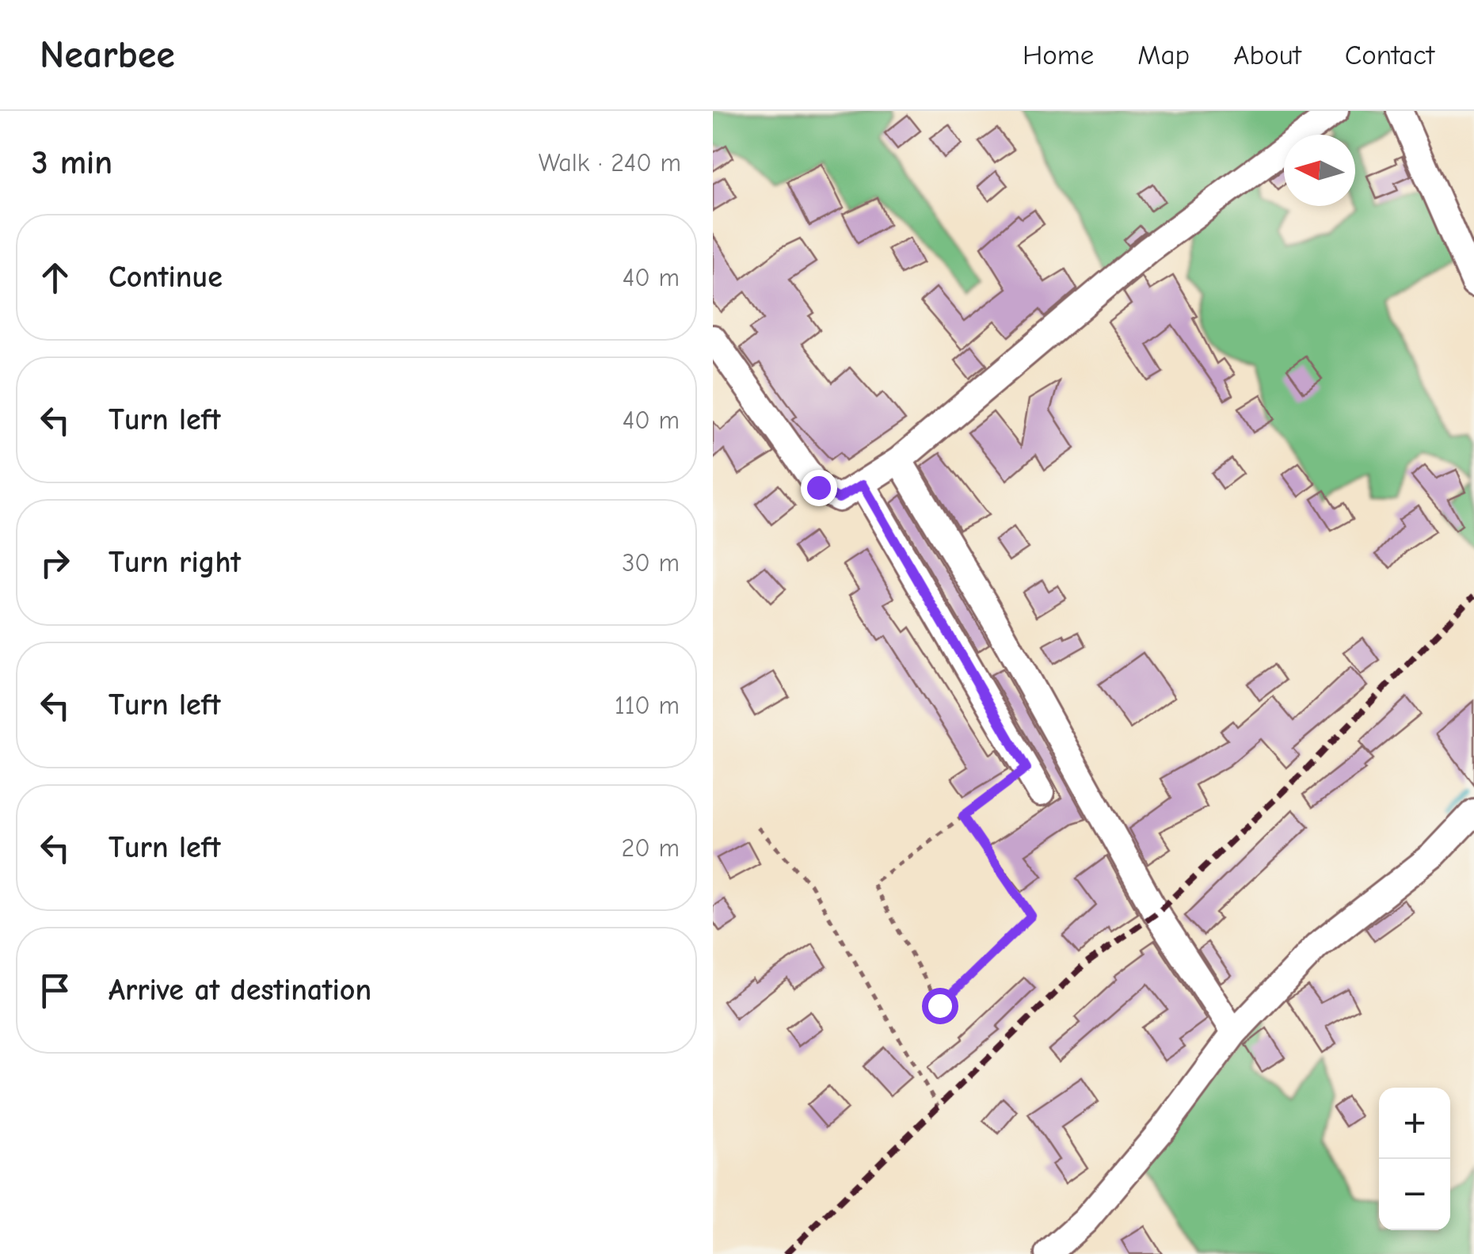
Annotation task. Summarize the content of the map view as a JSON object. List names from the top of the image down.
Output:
{
  "north": "left",
  "page": {
    "header": "Nearbee",
    "nav": [
      "Home",
      "Map",
      "About",
      "Contact"
    ],
    "heading": ["3 min", "Walk · 240 m"],
    "list": [
      ["Continue", "40 m"],
      ["Turn left", "40 m"],
      ["Turn right", "30 m"],
      ["Turn left", "110 m"],
      ["Turn left", "20 m"],
      "Arrive at destination"
    ],
    "map_buttons": ["+", "−"]
  }
}
